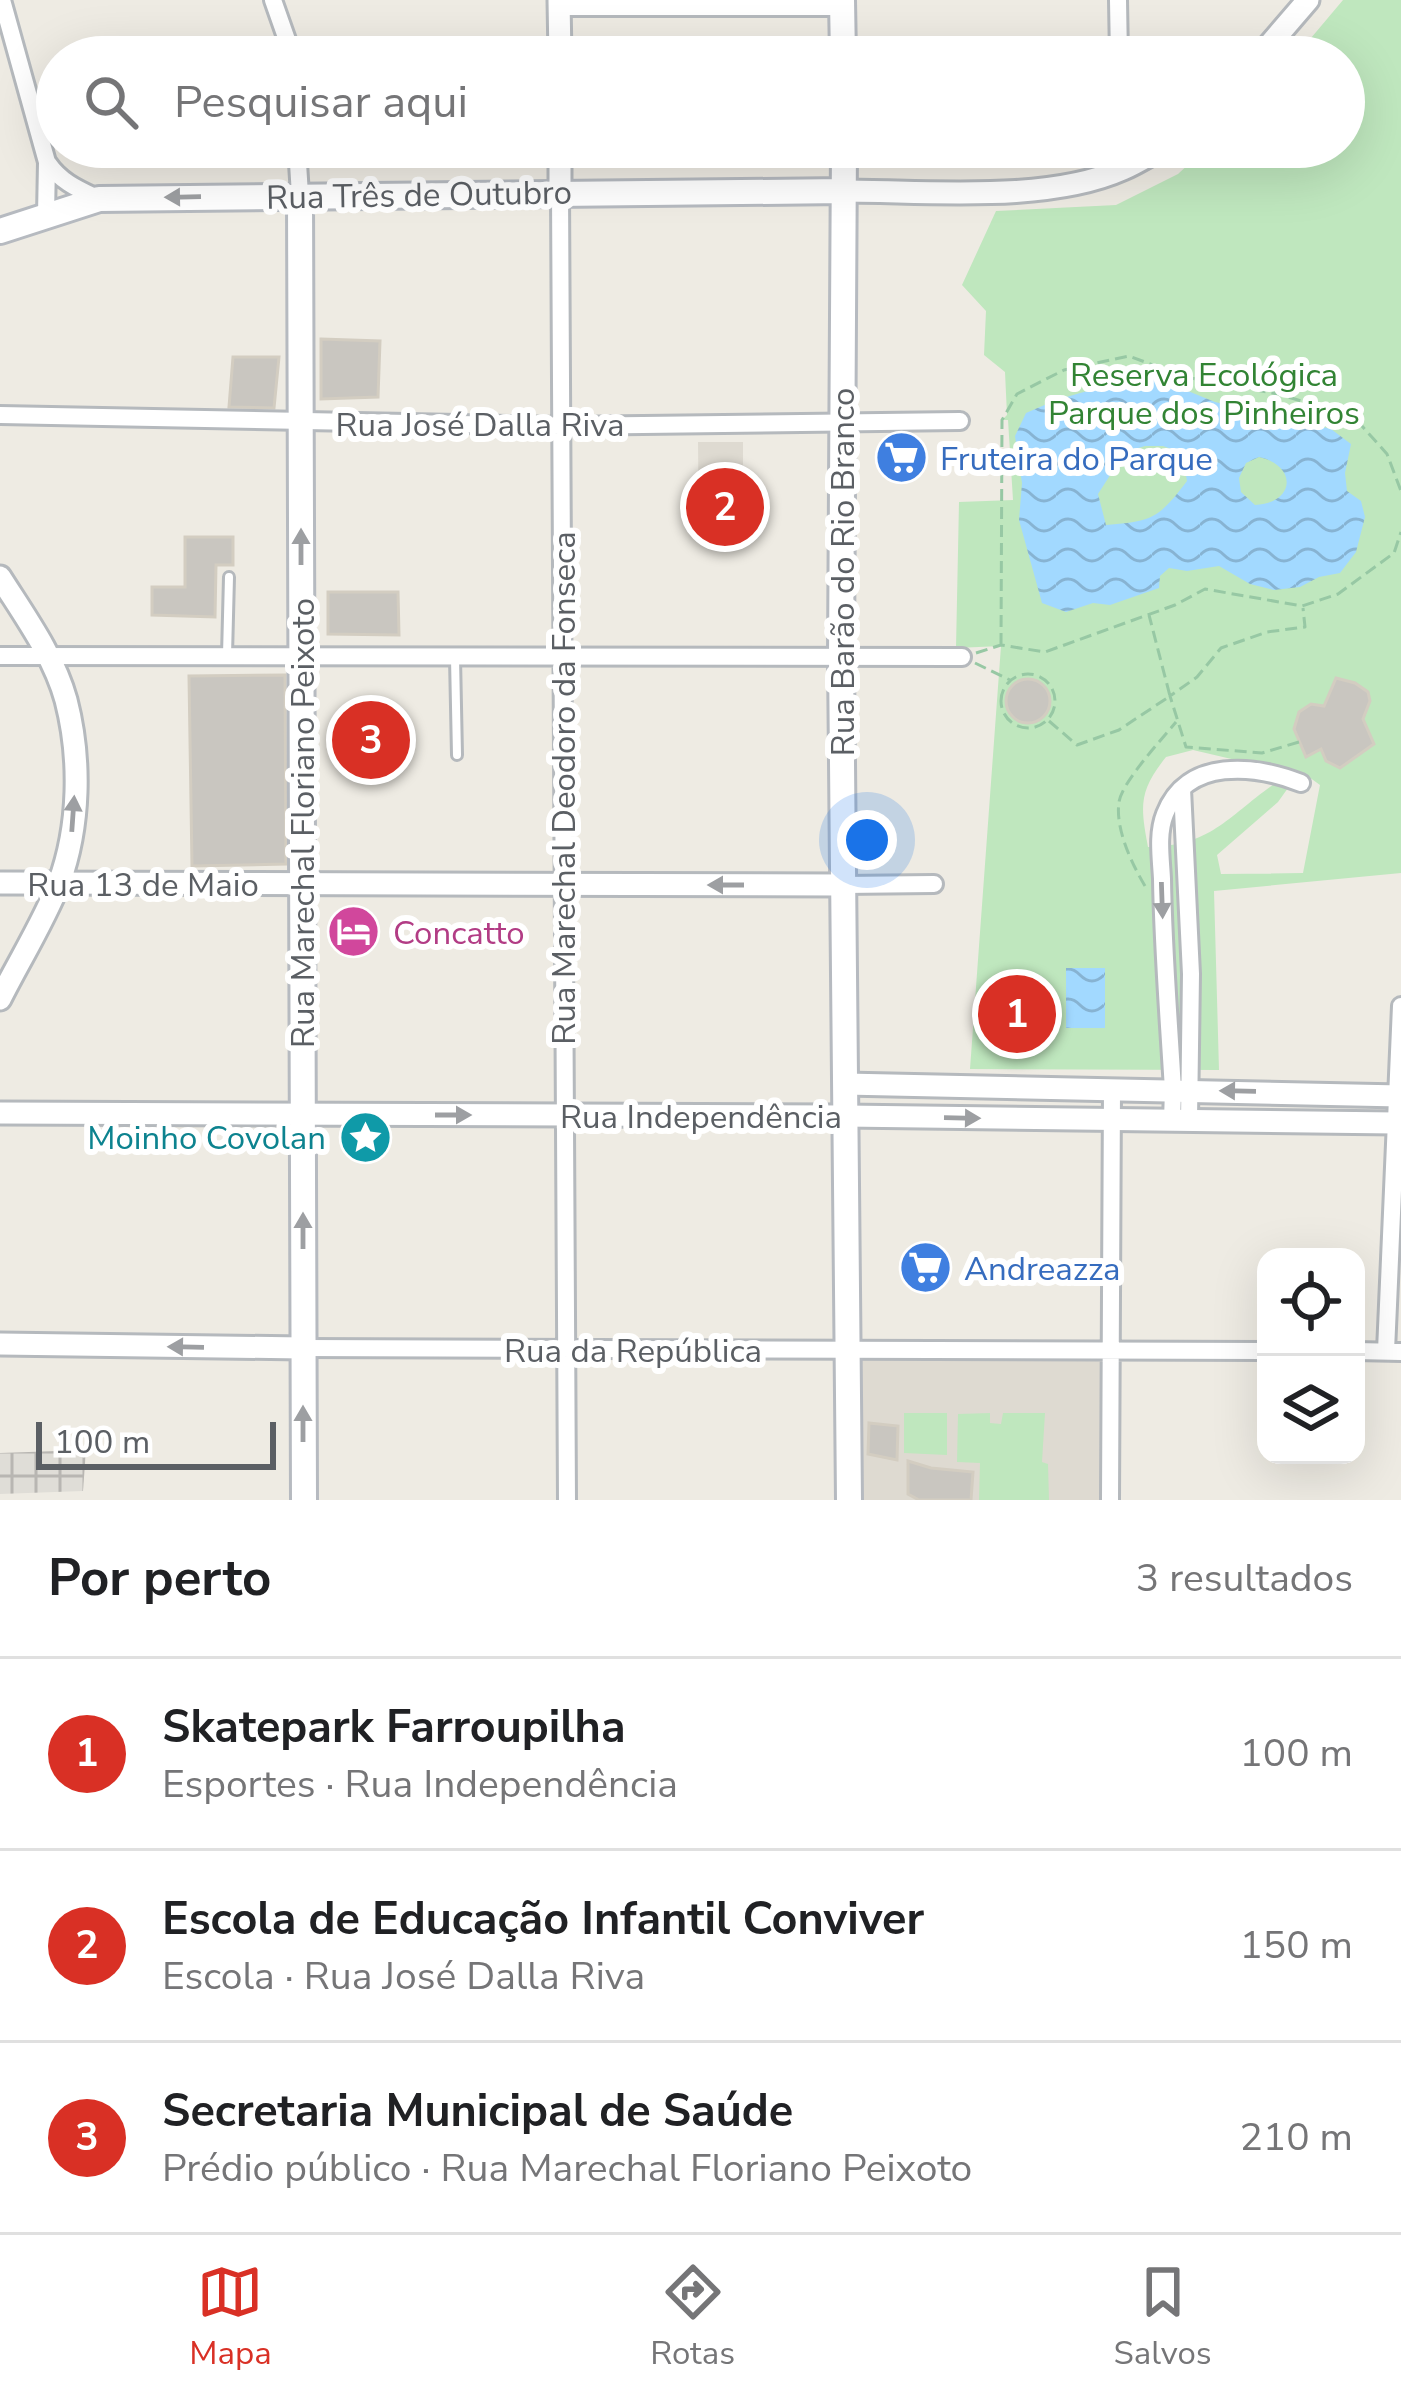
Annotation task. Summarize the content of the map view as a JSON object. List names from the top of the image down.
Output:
{
  "streets": {
    "main road": ["Rua Três de Outubro", "Rua Barão do Rio Branco", "Rua Marechal Floriano Peixoto"],
    "street": [
      "Rua José Dalla Riva",
      "Rua Marechal Deodoro da Fonseca",
      "Rua 13 de Maio",
      "Rua Independência",
      "Rua da República"
    ]
  },
  "crossings": [
    ["Rua Três de Outubro", "Rua Barão do Rio Branco"],
    ["Rua Três de Outubro", "Rua Marechal Deodoro da Fonseca"],
    ["Rua Três de Outubro", "Rua Marechal Floriano Peixoto"],
    ["Rua José Dalla Riva", "Rua Barão do Rio Branco"],
    ["Rua José Dalla Riva", "Rua Marechal Deodoro da Fonseca"],
    ["Rua José Dalla Riva", "Rua Marechal Floriano Peixoto"],
    ["Rua Barão do Rio Branco", "Rua 13 de Maio"],
    ["Rua Barão do Rio Branco", "Rua Independência"],
    ["Rua Barão do Rio Branco", "Rua da República"],
    ["Rua Marechal Deodoro da Fonseca", "Rua 13 de Maio"],
    ["Rua Marechal Deodoro da Fonseca", "Rua Independência"],
    ["Rua Marechal Deodoro da Fonseca", "Rua da República"],
    ["Rua Marechal Floriano Peixoto", "Rua 13 de Maio"],
    ["Rua Marechal Floriano Peixoto", "Rua Independência"],
    ["Rua Marechal Floriano Peixoto", "Rua da República"]
  ],
  "one_way": ["Rua Marechal Floriano Peixoto"],
  "parks": ["Reserva Ecológica Parque dos Pinheiros"],
  "places": {
    "supermarket": ["Fruteira do Parque", "Andreazza"],
    "hotel": ["Concatto"],
    "place": ["Moinho Covolan"]
  },
  "scale_bar": "100 m",
  "page": {
    "search": "Pesquisar aqui",
    "pins": ["2", "3", "1"],
    "scale": "100 m",
    "heading": ["Por perto", "3 resultados"],
    "list": [
      {
        "mark": "1",
        "name": "Skatepark Farroupilha",
        "note": "Esportes · Rua Independência",
        "value": "100 m"
      },
      {
        "mark": "2",
        "name": "Escola de Educação Infantil Conviver",
        "note": "Escola · Rua José Dalla Riva",
        "value": "150 m"
      },
      {
        "mark": "3",
        "name": "Secretaria Municipal de Saúde",
        "note": "Prédio público · Rua Marechal Floriano Peixoto",
        "value": "210 m"
      }
    ],
    "nav": ["Mapa", "Rotas", "Salvos"]
  }
}
